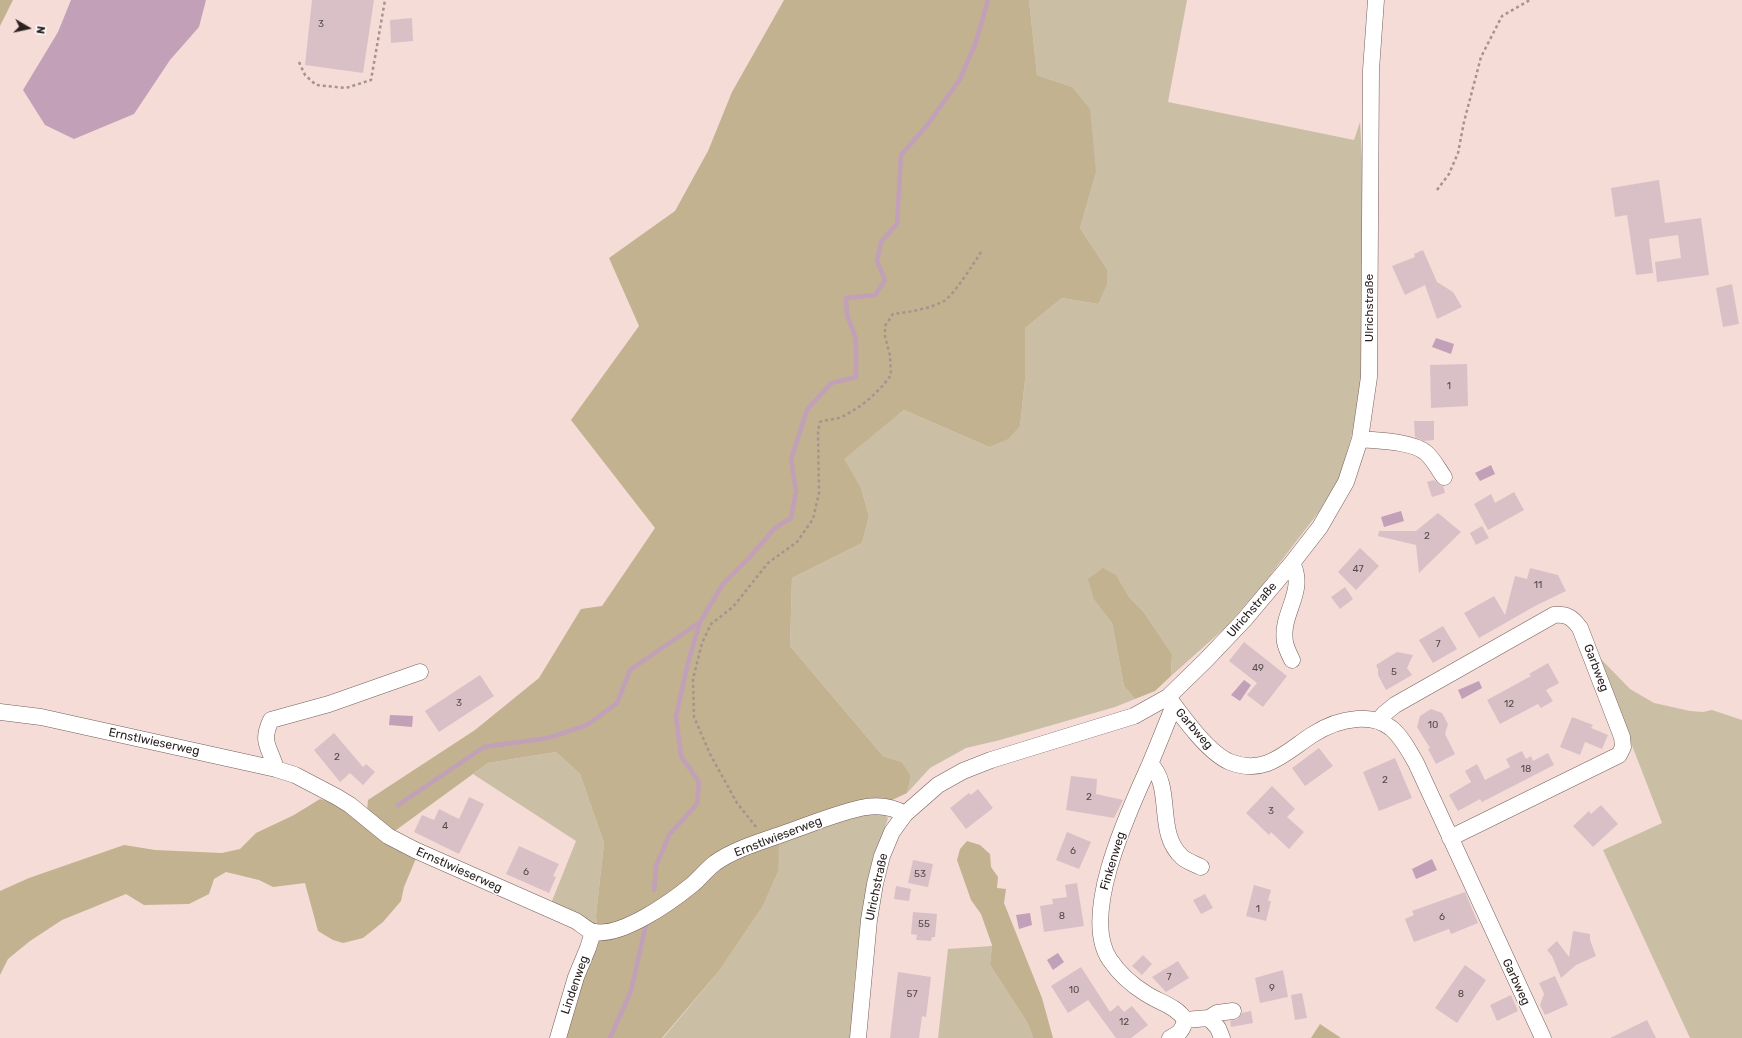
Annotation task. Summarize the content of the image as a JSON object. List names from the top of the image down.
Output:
{
  "streets": {
    "street": [
      "Ulrichstraße",
      "Garbweg",
      "Ernstlwieserweg",
      "Finkenweg",
      "Lindenweg"
    ]
  },
  "crossings": [
    ["Ulrichstraße", "Garbweg"],
    ["Ulrichstraße", "Ernstlwieserweg"],
    ["Ulrichstraße", "Finkenweg"],
    ["Garbweg", "Finkenweg"],
    ["Ernstlwieserweg", "Lindenweg"]
  ],
  "house_numbers": [
    "3",
    "1",
    "2",
    "47",
    "11",
    "7",
    "49",
    "5",
    "3",
    "12",
    "10",
    "2",
    "18",
    "2",
    "2",
    "3",
    "4",
    "6",
    "6",
    "53",
    "1",
    "8",
    "6",
    "55",
    "7",
    "9",
    "10",
    "57",
    "8",
    "12"
  ],
  "north": "right"
}
